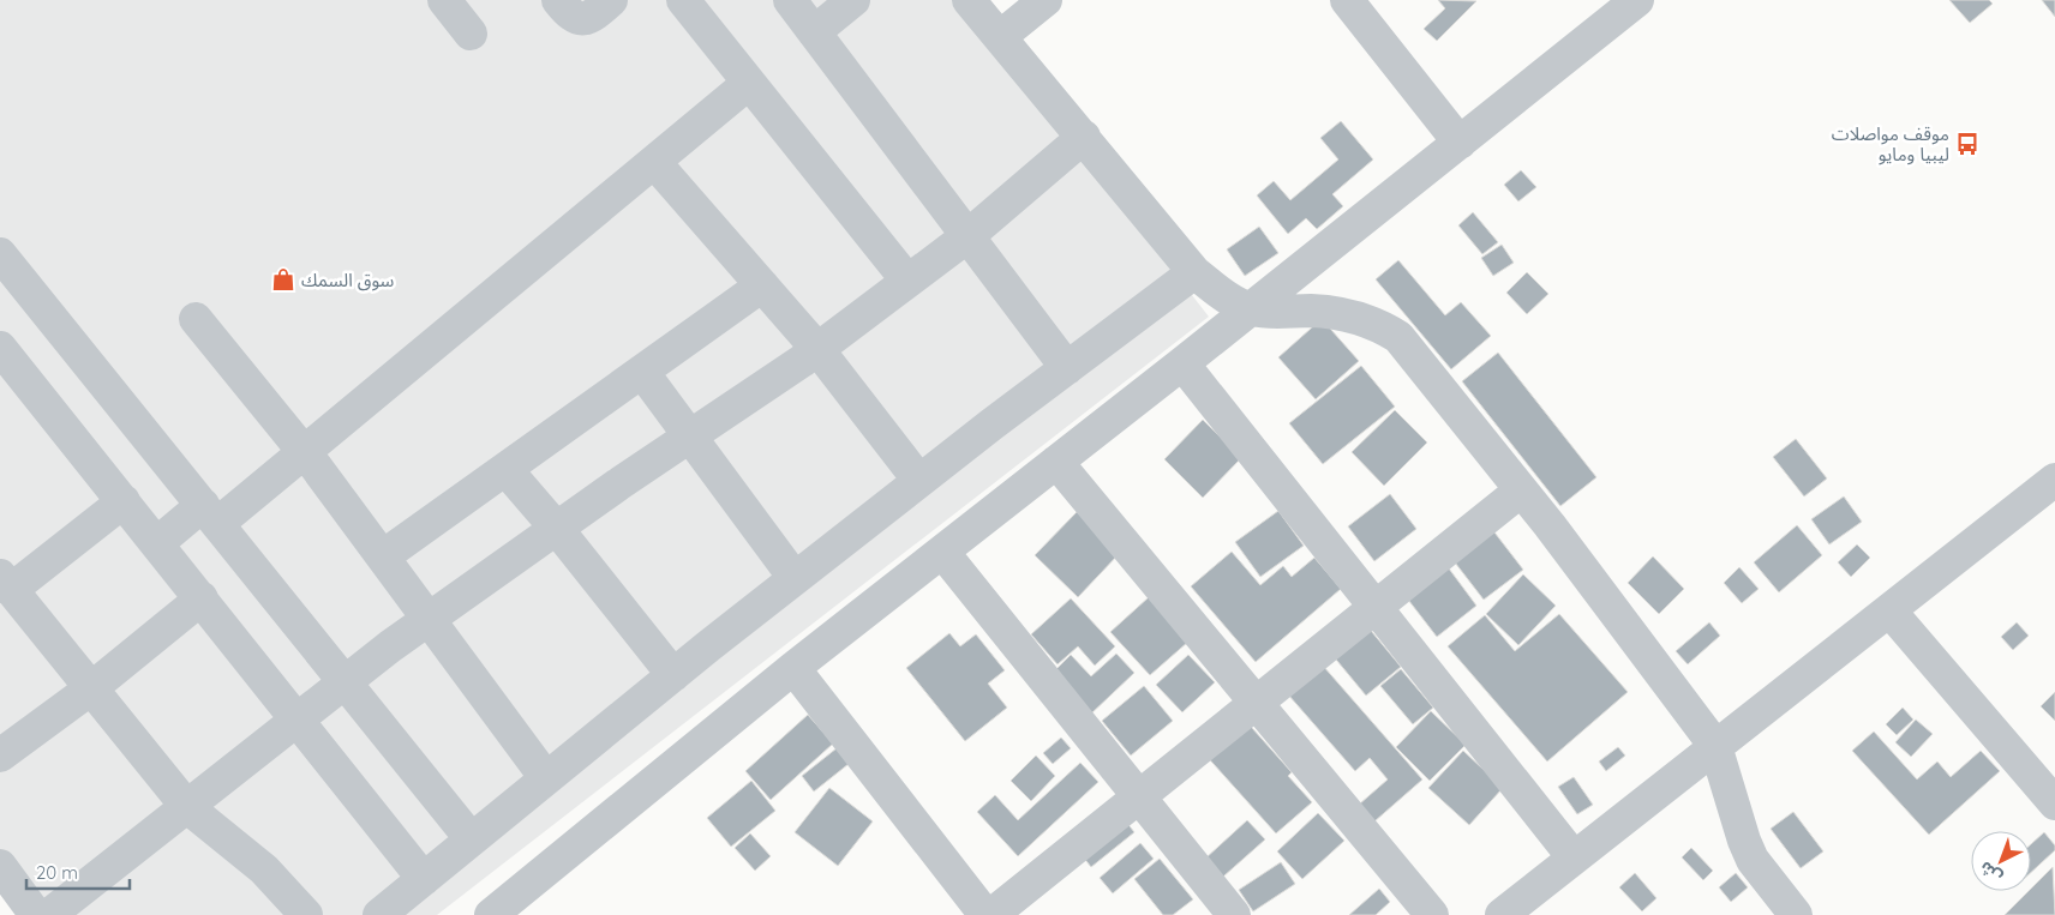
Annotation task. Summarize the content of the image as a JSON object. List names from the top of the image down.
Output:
{
  "places": {
    "bus stop": ["موقف مواصلات ليبيا ومايو"],
    "shop": ["سوق السمك"]
  },
  "scale_bar": "20 m",
  "north": "bottom left"
}
